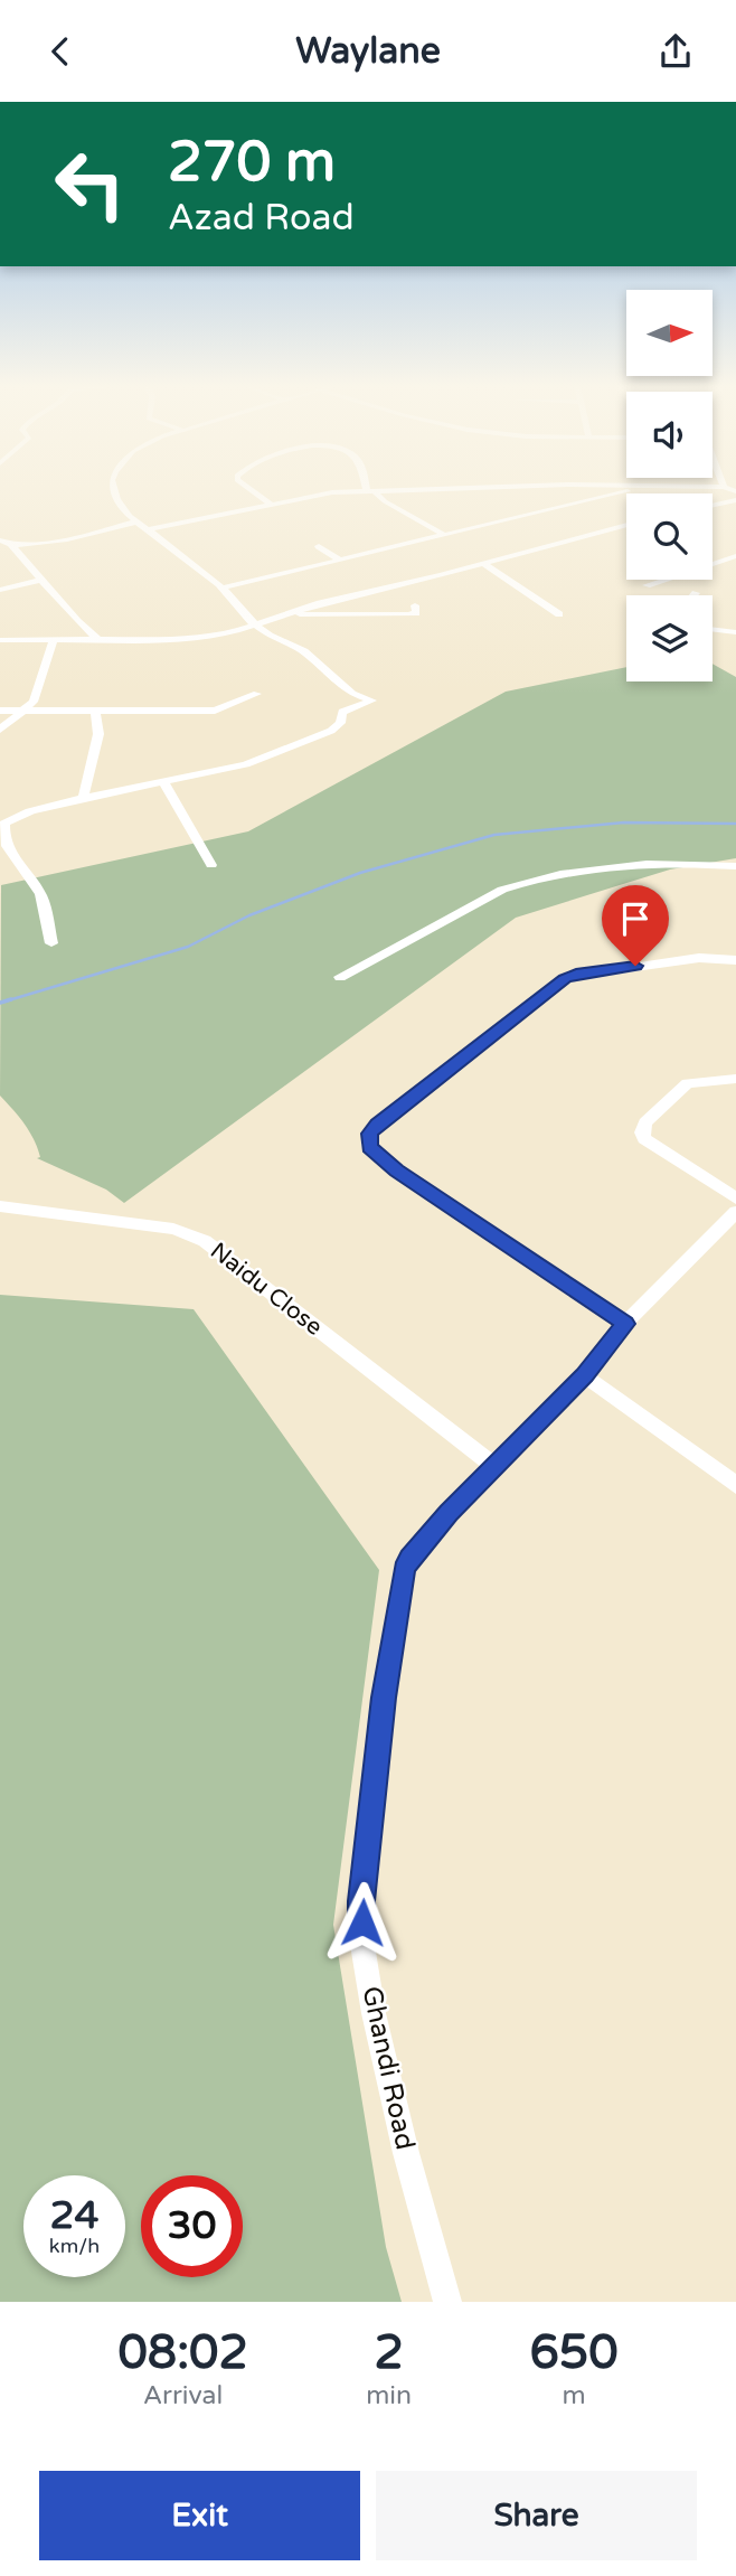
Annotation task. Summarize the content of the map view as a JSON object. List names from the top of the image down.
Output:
{
  "streets": {
    "street": ["Naidu Close", "Ghandi Road"]
  },
  "crossings": [
    ["Naidu Close", "Ghandi Road"]
  ],
  "north": "right",
  "page": {
    "header": "Waylane",
    "turn": ["270 m", "Azad Road"],
    "speed": "24 km/h",
    "limit": "30",
    "eta": [
      "08:02",
      "Arrival",
      "2",
      "min",
      "650",
      "m"
    ],
    "buttons": ["Exit", "Share"]
  }
}
